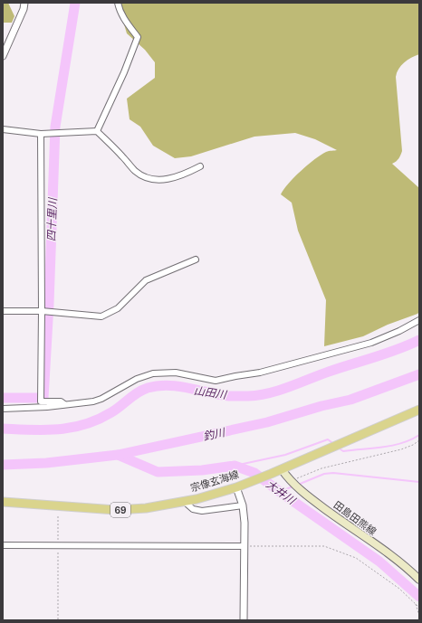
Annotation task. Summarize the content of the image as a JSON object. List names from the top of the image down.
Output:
{
  "streets": {
    "main road": ["宗像玄海線", "69", "田島田熊線"]
  },
  "crossings": [
    ["宗像玄海線", "田島田熊線"]
  ],
  "water": [
    "四十里川",
    "山田川",
    "釣川",
    "大井川"
  ]
}
